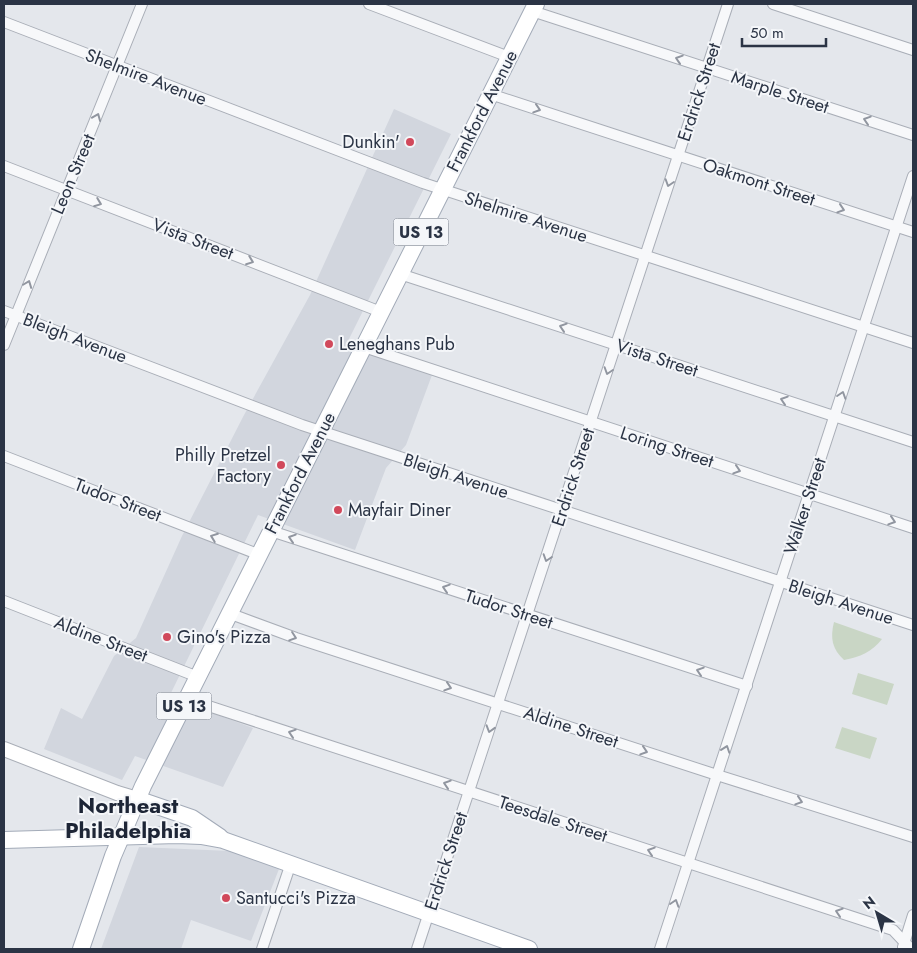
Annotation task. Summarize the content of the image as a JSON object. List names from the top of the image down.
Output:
{
  "streets": {
    "main road": ["Frankford Avenue", "US 13"],
    "street": [
      "Shelmire Avenue",
      "Erdrick Street",
      "Marple Street",
      "Leon Street",
      "Oakmont Street",
      "Vista Street",
      "Bleigh Avenue",
      "Loring Street",
      "Tudor Street",
      "Walker Street",
      "Aldine Street",
      "Teesdale Street"
    ]
  },
  "crossings": [
    ["Shelmire Avenue", "Erdrick Street"],
    ["Shelmire Avenue", "Frankford Avenue"],
    ["Shelmire Avenue", "Leon Street"],
    ["Shelmire Avenue", "Walker Street"],
    ["Erdrick Street", "Marple Street"],
    ["Erdrick Street", "Oakmont Street"],
    ["Erdrick Street", "Vista Street"],
    ["Erdrick Street", "Bleigh Avenue"],
    ["Erdrick Street", "Loring Street"],
    ["Erdrick Street", "Tudor Street"],
    ["Erdrick Street", "Aldine Street"],
    ["Erdrick Street", "Teesdale Street"],
    ["Marple Street", "Frankford Avenue"],
    ["Frankford Avenue", "Oakmont Street"],
    ["Frankford Avenue", "Vista Street"],
    ["Frankford Avenue", "Bleigh Avenue"],
    ["Frankford Avenue", "Loring Street"],
    ["Frankford Avenue", "Tudor Street"],
    ["Frankford Avenue", "Aldine Street"],
    ["Frankford Avenue", "Teesdale Street"],
    ["Leon Street", "Vista Street"],
    ["Leon Street", "Bleigh Avenue"],
    ["Oakmont Street", "Walker Street"],
    ["Vista Street", "Walker Street"],
    ["Bleigh Avenue", "Walker Street"],
    ["Loring Street", "Walker Street"],
    ["Tudor Street", "Walker Street"],
    ["Walker Street", "Aldine Street"],
    ["Walker Street", "Teesdale Street"]
  ],
  "one_way": [
    "Erdrick Street",
    "Leon Street",
    "Oakmont Street",
    "Loring Street",
    "Tudor Street",
    "Aldine Street",
    "Teesdale Street"
  ],
  "districts": ["Northeast Philadelphia"],
  "places": [
    "Dunkin'",
    "Leneghans Pub",
    "Philly Pretzel Factory",
    "Mayfair Diner",
    "Gino's Pizza",
    "Santucci's Pizza"
  ],
  "scale_bar": "50 m",
  "north": "top left"
}
